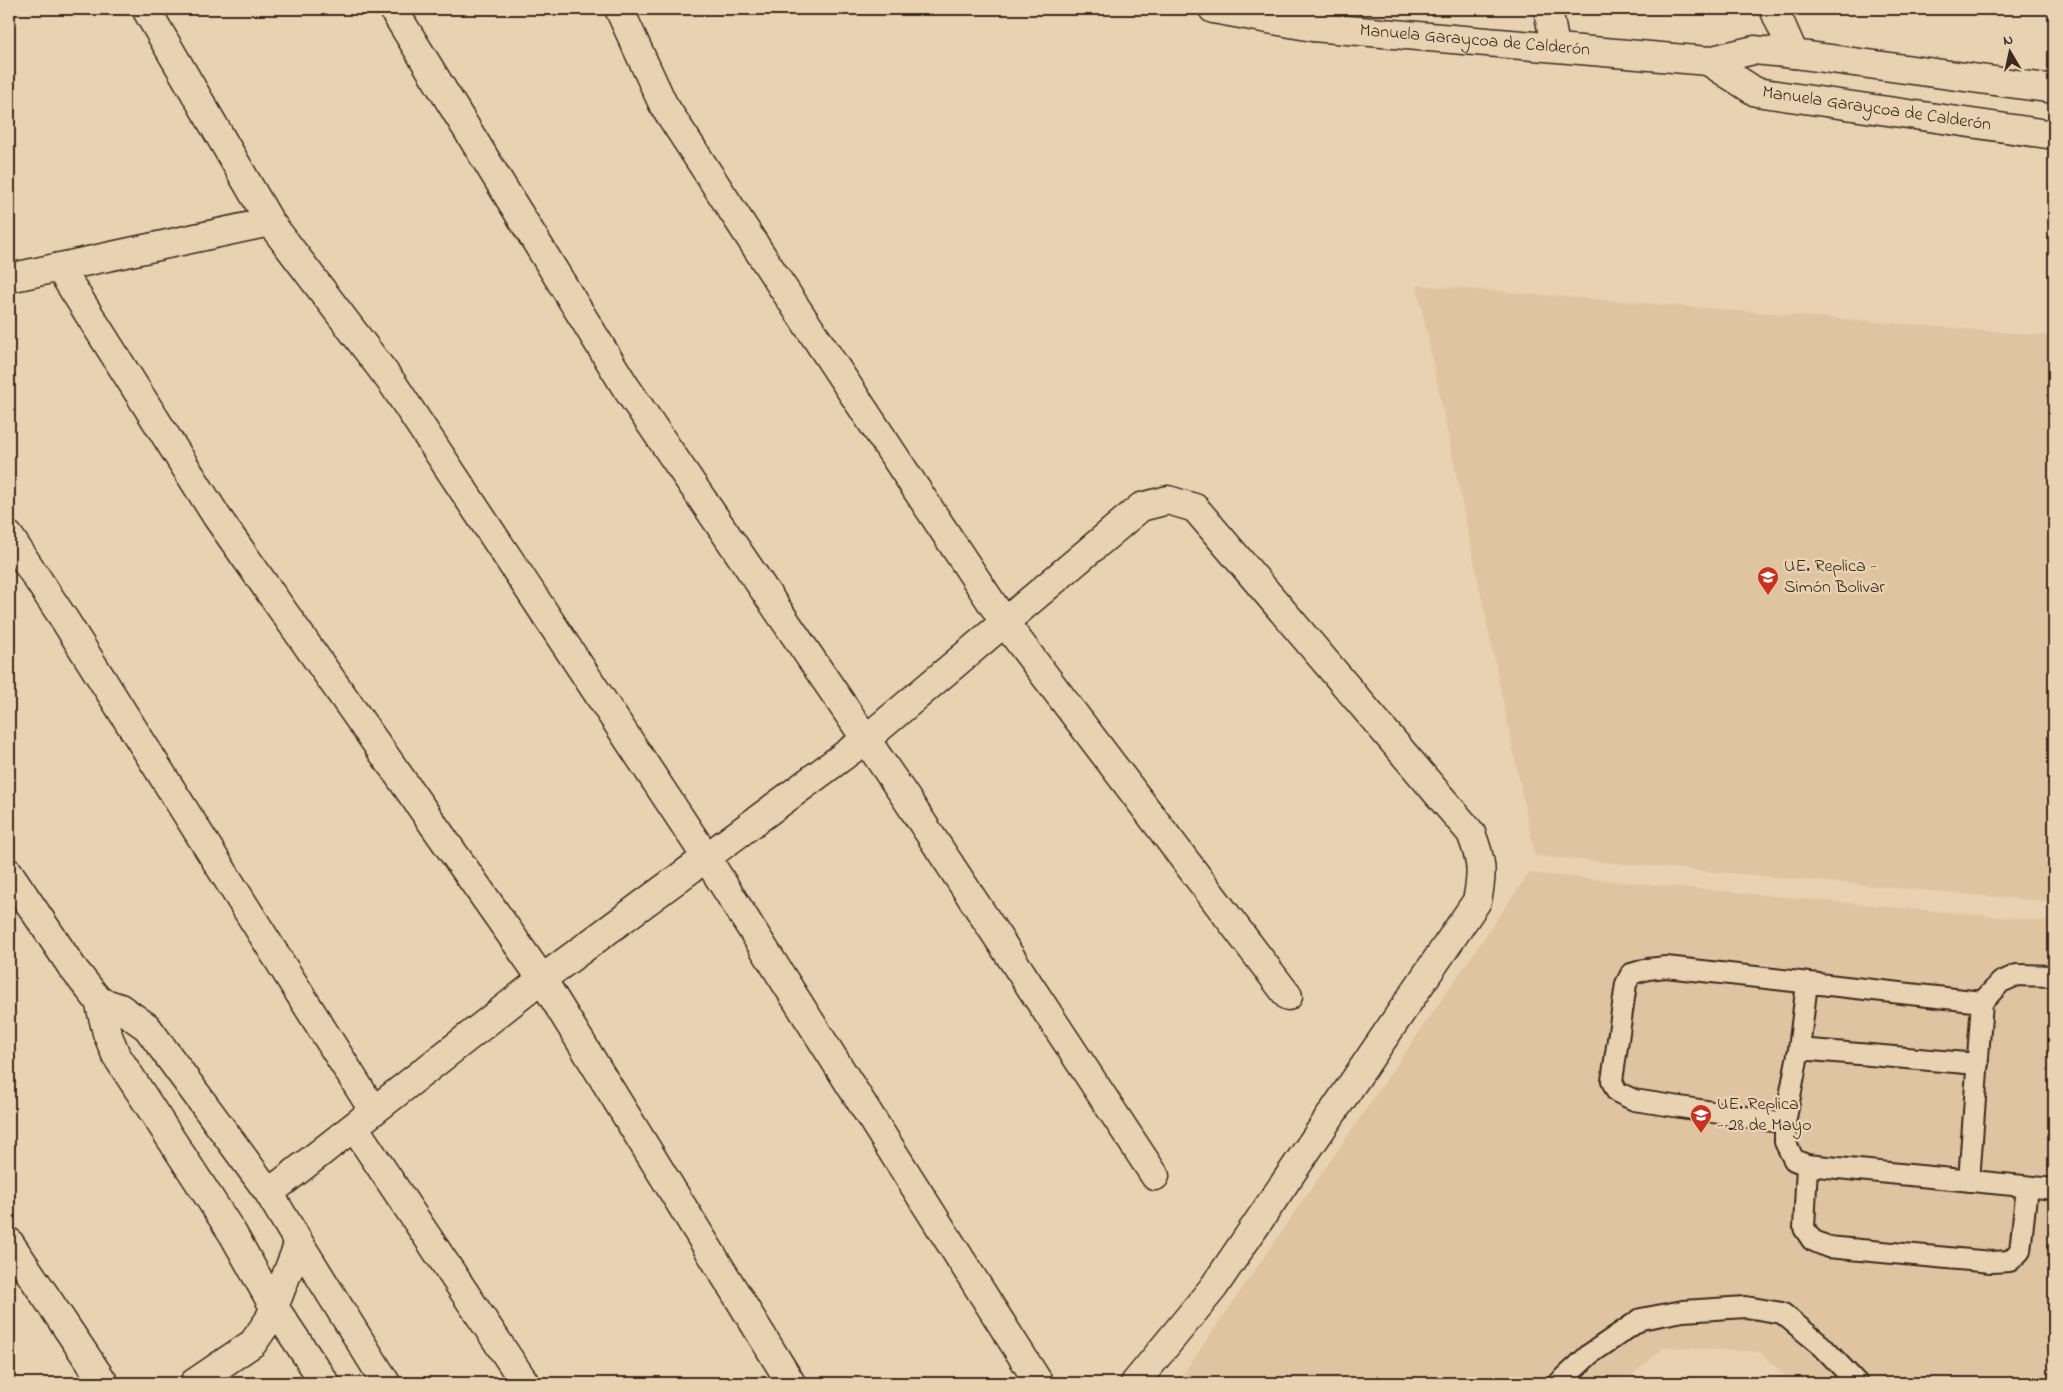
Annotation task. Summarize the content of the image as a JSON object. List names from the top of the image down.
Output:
{
  "streets": {
    "street": ["Manuela Garaycoa de Calderón"]
  },
  "places": {
    "school or university": ["UE. Replica - Simón Bolivar", "UE. Replica - 28 de Mayo"]
  },
  "north": "top"
}
